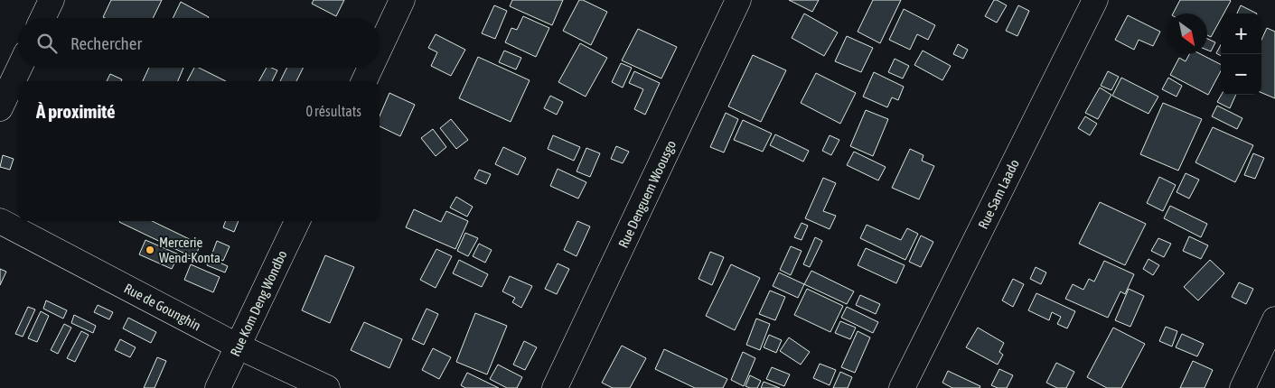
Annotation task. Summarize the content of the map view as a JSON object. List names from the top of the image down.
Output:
{
  "streets": {
    "street": [
      "Rue Denguem Woousgo",
      "Rue Sam Laado",
      "Rue Kom Deng Wondbo",
      "Rue de Gounghin"
    ]
  },
  "crossings": [
    ["Rue Kom Deng Wondbo", "Rue de Gounghin"]
  ],
  "places": ["Mercerie Wend-Konta"],
  "north": "bottom right",
  "page": {
    "map_buttons": ["+", "−"],
    "search": "Rechercher",
    "heading": ["À proximité", "0 résultats"]
  }
}
